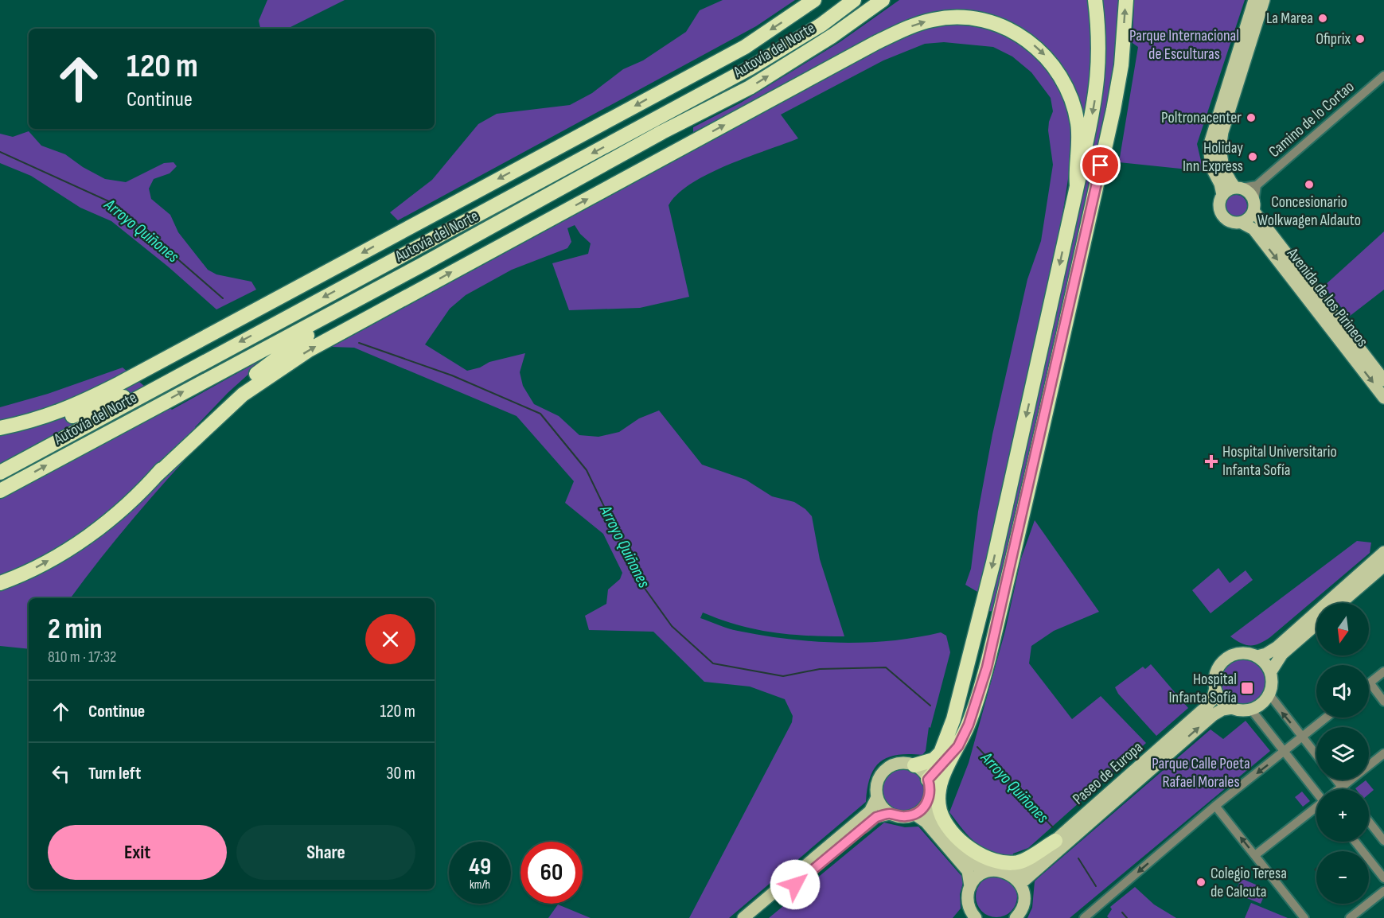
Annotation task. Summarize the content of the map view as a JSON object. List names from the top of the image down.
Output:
{
  "streets": {
    "highway": ["Autovía del Norte"],
    "main road": ["Avenida de los Pirineos", "Paseo de Europa"],
    "street": ["Camino de lo Cortao"]
  },
  "water": ["Arroyo Quiñones"],
  "parks": ["Parque Internacional de Esculturas", "Parque Calle Poeta Rafael Morales"],
  "places": {
    "other": [
      "La Marea",
      "Ofiprix",
      "Poltronacenter",
      "Holiday Inn Express",
      "Concesionario Wolkwagen Aldauto",
      "Colegio Teresa de Calcuta"
    ],
    "health": ["Hospital Universitario Infanta Sofía"],
    "transit": ["Hospital Infanta Sofía"]
  },
  "north": "bottom",
  "page": {
    "turn": ["120 m", "Continue"],
    "heading": ["2 min", "810 m · 17:32"],
    "map_buttons": ["+", "−"],
    "list": [
      {
        "name": "Continue",
        "value": "120 m"
      },
      {
        "name": "Turn left",
        "value": "30 m"
      }
    ],
    "buttons": ["Exit", "Share"],
    "speed": "49 km/h",
    "limit": "60"
  }
}
